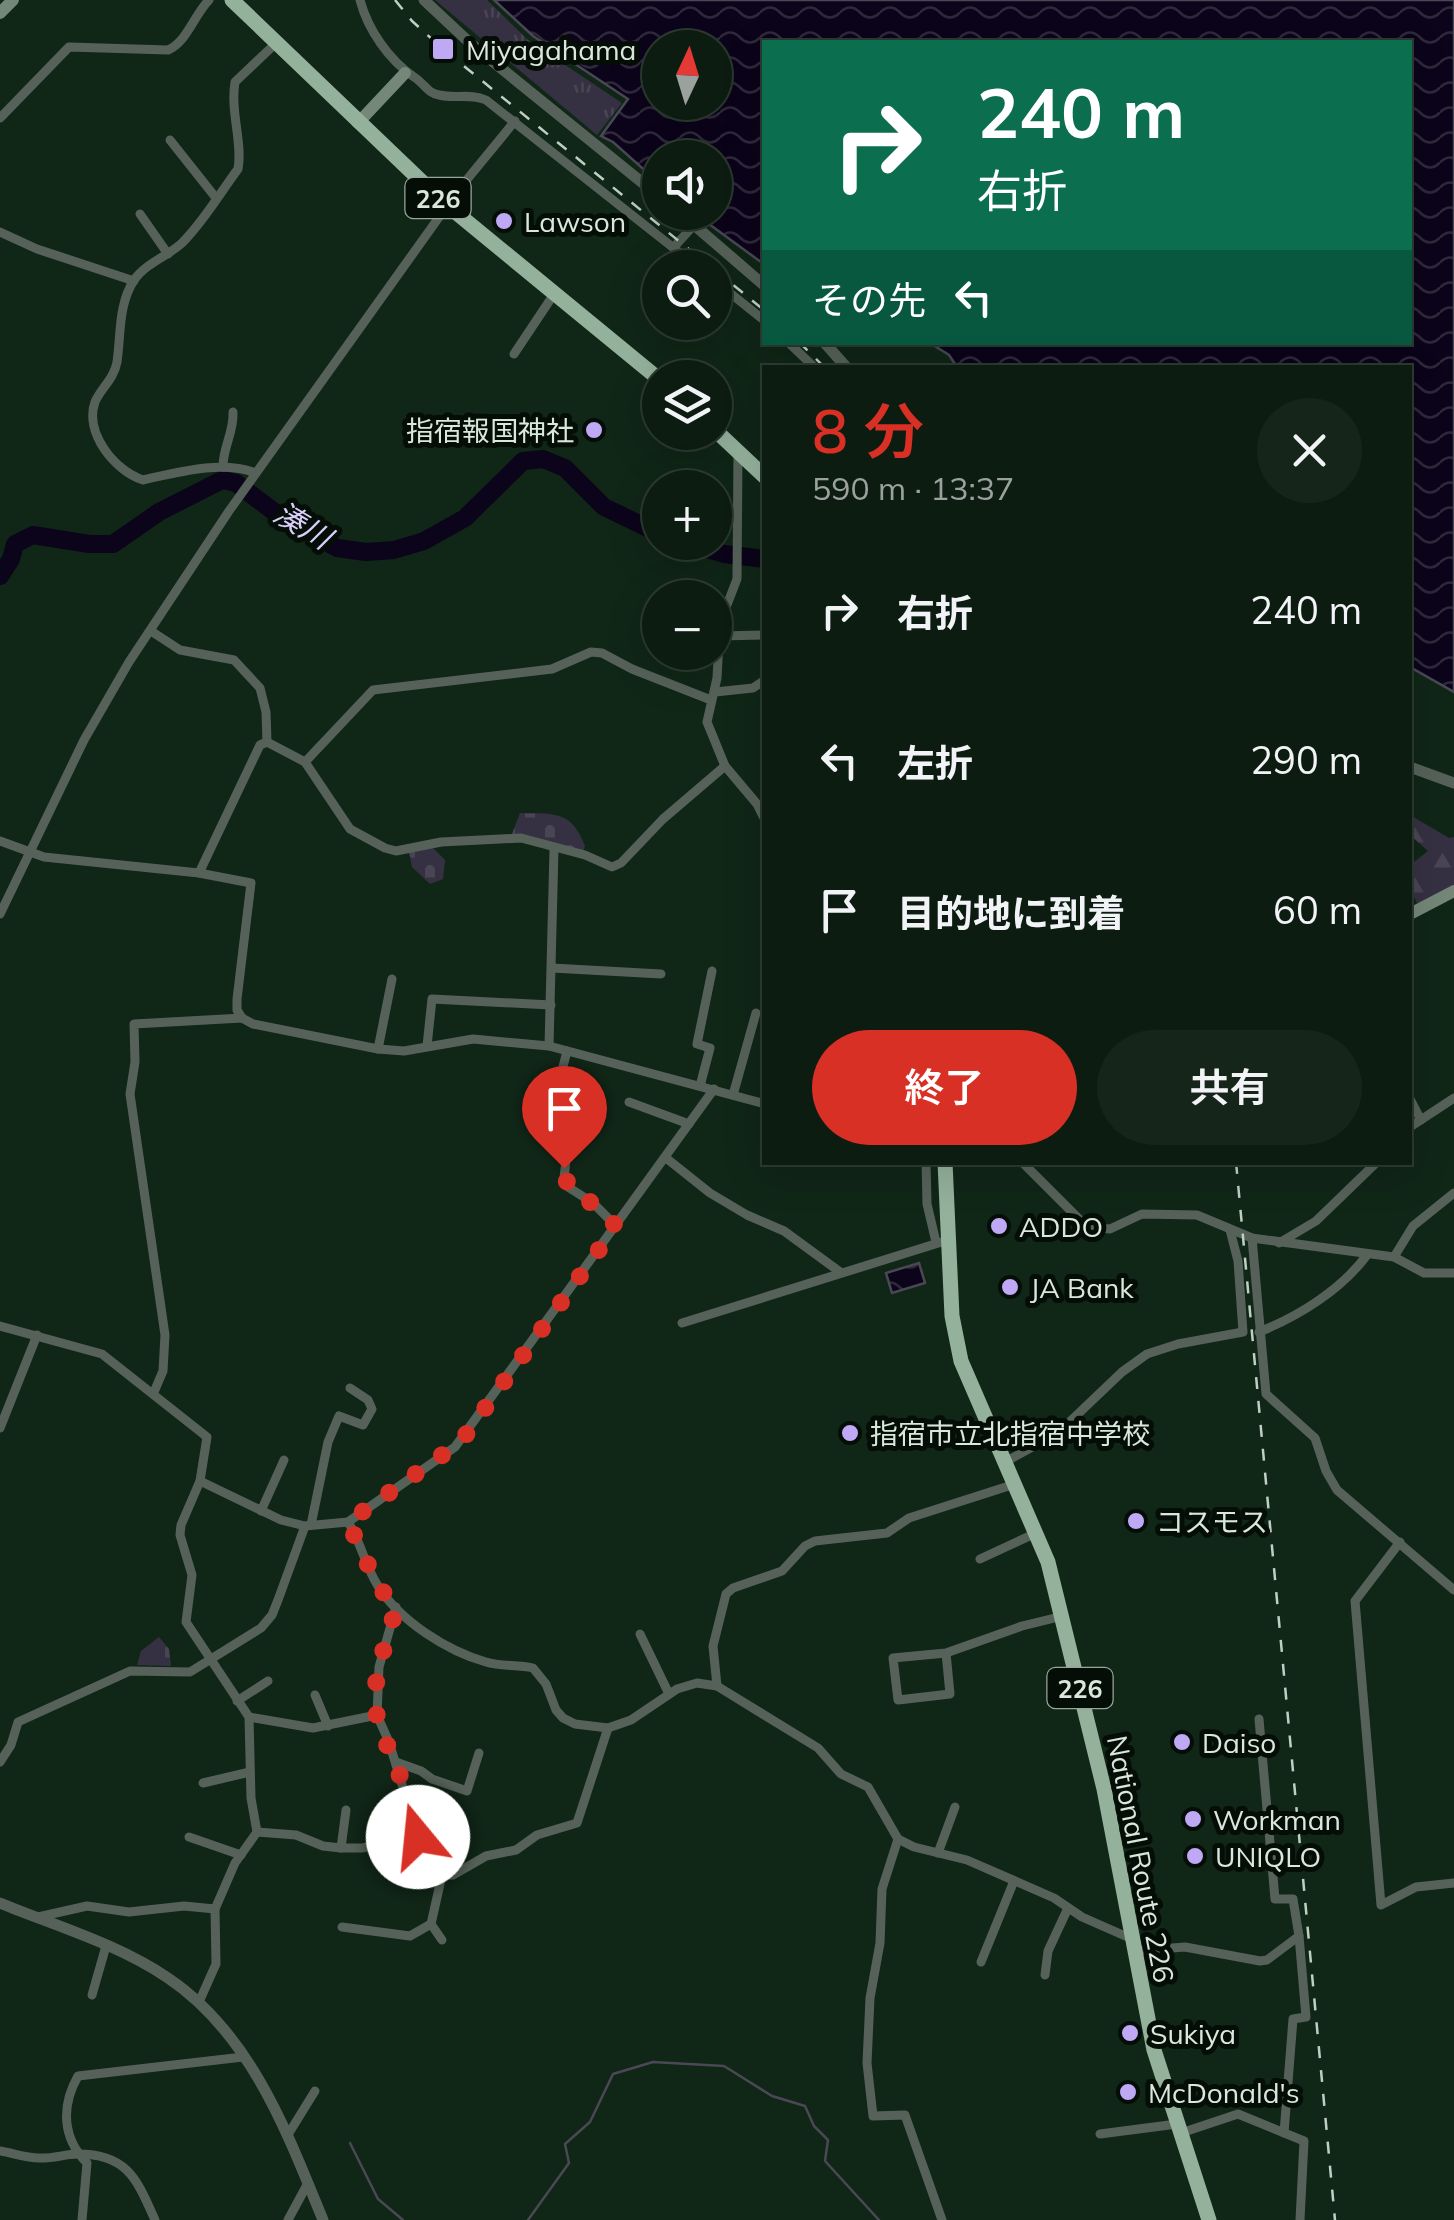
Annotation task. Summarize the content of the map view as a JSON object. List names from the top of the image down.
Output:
{
  "streets": {
    "highway": ["226", "National Route 226"]
  },
  "water": ["湊川"],
  "places": {
    "transit": ["Miyagahama"],
    "other": [
      "Lawson",
      "指宿報国神社",
      "ADDO",
      "JA Bank",
      "指宿市立北指宿中学校",
      "コスモス",
      "Daiso",
      "Workman",
      "UNIQLO",
      "Sukiya",
      "McDonald's"
    ]
  },
  "north": "top",
  "page": {
    "map_buttons": ["+", "−"],
    "turn": ["240 m", "右折"],
    "then": "その先",
    "heading": ["8 分", "590 m · 13:37"],
    "list": [
      {
        "name": "右折",
        "value": "240 m"
      },
      {
        "name": "左折",
        "value": "290 m"
      },
      {
        "name": "目的地に到着",
        "value": "60 m"
      }
    ],
    "buttons": ["終了", "共有"]
  }
}
